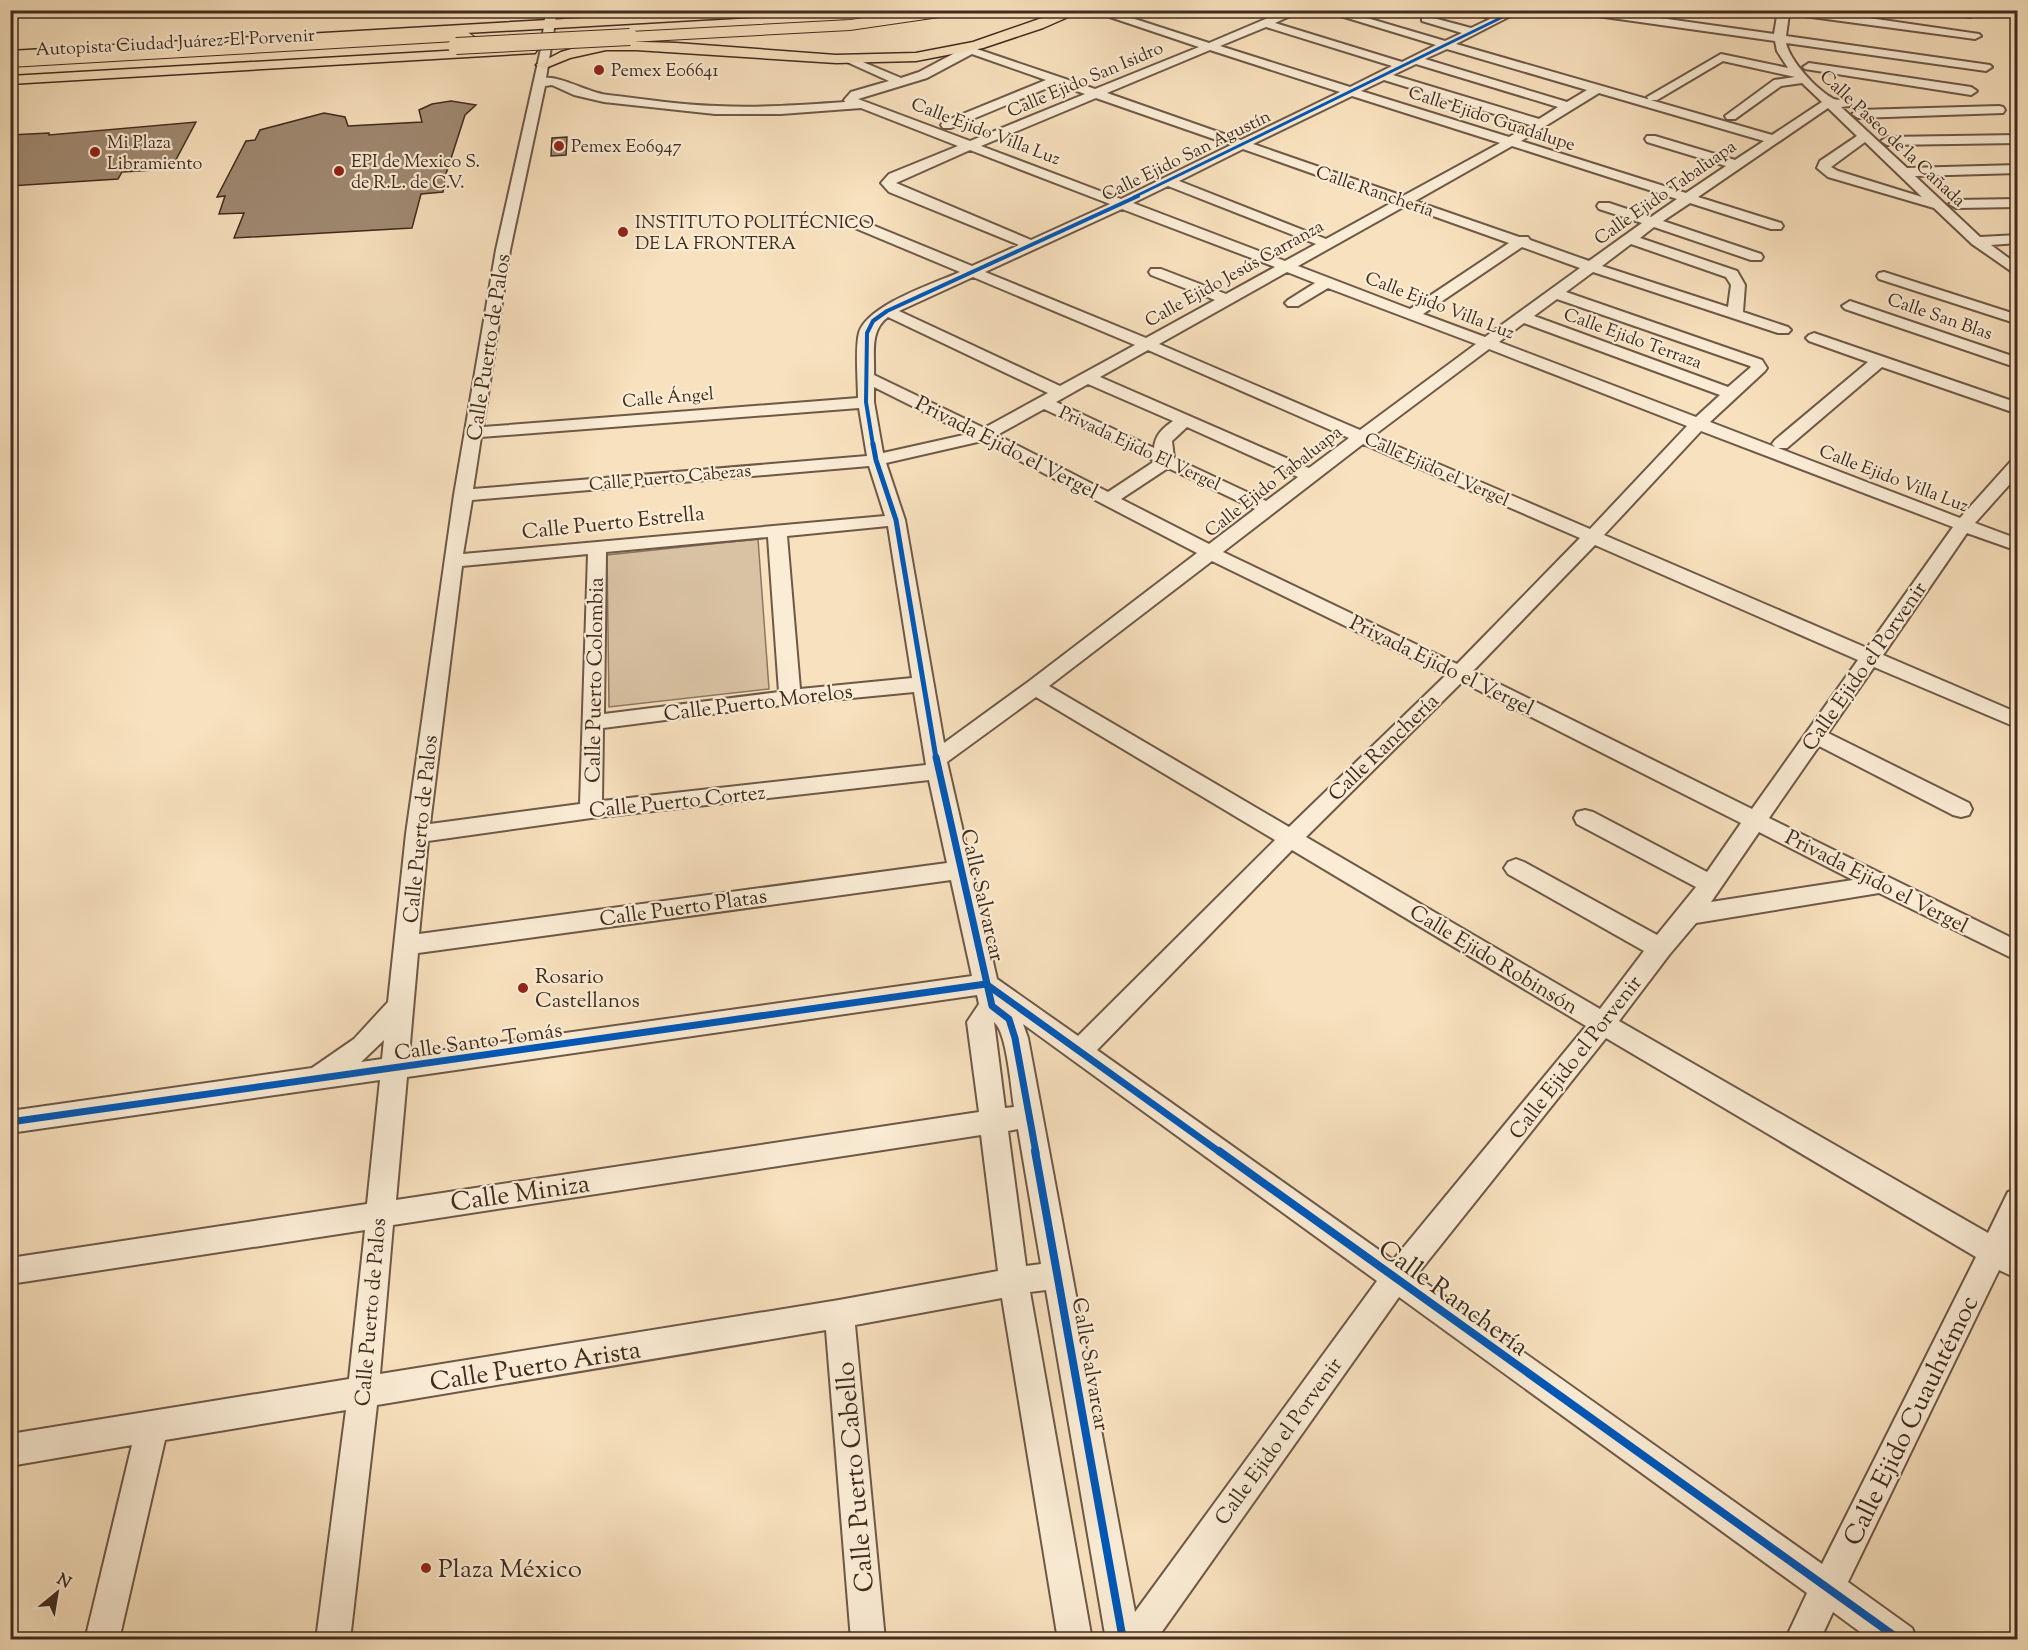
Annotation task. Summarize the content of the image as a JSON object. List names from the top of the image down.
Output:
{
  "streets": {
    "highway": ["Autopista Ciudad Juárez-El Porvenir"],
    "street": [
      "Calle Ejido San Isidro",
      "Calle Ejido Guadalupe",
      "Calle Ejido Villa Luz",
      "Calle Paseo de la Cañada",
      "Calle Ejido San Agustín",
      "Calle Ranchería",
      "Calle Ejido Tabaluapa",
      "Calle Ejido Jesús Carranza",
      "Calle San Blas",
      "Calle Ejido Terraza",
      "Calle Puerto de Palos",
      "Calle Ángel",
      "Privada Ejido el Vergel",
      "Privada Ejido El Vergel",
      "Calle Ejido el Vergel",
      "Calle Puerto Cabezas",
      "Calle Puerto Estrella",
      "Calle Ejido el Porvenir",
      "Calle Puerto Colombia",
      "Calle Puerto Morelos",
      "Calle Puerto Cortez",
      "Calle Salvarcar",
      "Calle Puerto Platas",
      "Calle Ejido Robinsón",
      "Calle Santo Tomás",
      "Calle Miniza",
      "Calle Puerto Arista",
      "Calle Ejido Cuauhtémoc",
      "Calle Puerto Cabello"
    ]
  },
  "crossings": [
    ["Calle Ejido San Isidro", "Calle Ejido Guadalupe"],
    ["Calle Ejido San Isidro", "Calle Ejido Villa Luz"],
    ["Calle Ejido San Isidro", "Calle Ejido San Agustín"],
    ["Calle Ejido San Isidro", "Calle Ranchería"],
    ["Calle Ejido Guadalupe", "Calle Ejido San Agustín"],
    ["Calle Ejido Guadalupe", "Calle Ejido Tabaluapa"],
    ["Calle Ejido Guadalupe", "Calle Ejido Jesús Carranza"],
    ["Calle Ejido Villa Luz", "Calle Ejido San Agustín"],
    ["Calle Ejido Villa Luz", "Calle Ranchería"],
    ["Calle Ejido Villa Luz", "Calle Ejido Tabaluapa"],
    ["Calle Ejido Villa Luz", "Calle Ejido Jesús Carranza"],
    ["Calle Ejido Villa Luz", "Calle Ejido el Porvenir"],
    ["Calle Paseo de la Cañada", "Calle Ejido Tabaluapa"],
    ["Calle Ejido San Agustín", "Calle Ranchería"],
    ["Calle Ejido San Agustín", "Privada Ejido El Vergel"],
    ["Calle Ejido San Agustín", "Calle Ejido el Vergel"],
    ["Calle Ejido San Agustín", "Calle Salvarcar"],
    ["Calle Ranchería", "Calle Ejido Tabaluapa"],
    ["Calle Ranchería", "Calle Ejido Jesús Carranza"],
    ["Calle Ranchería", "Calle Ejido Terraza"],
    ["Calle Ranchería", "Privada Ejido el Vergel"],
    ["Calle Ranchería", "Calle Ejido el Vergel"],
    ["Calle Ranchería", "Calle Ejido el Porvenir"],
    ["Calle Ranchería", "Calle Salvarcar"],
    ["Calle Ranchería", "Calle Ejido Robinsón"],
    ["Calle Ranchería", "Calle Santo Tomás"],
    ["Calle Ranchería", "Calle Ejido Cuauhtémoc"],
    ["Calle Ejido Tabaluapa", "Calle Ejido Terraza"],
    ["Calle Ejido Tabaluapa", "Privada Ejido el Vergel"],
    ["Calle Ejido Tabaluapa", "Privada Ejido El Vergel"],
    ["Calle Ejido Tabaluapa", "Calle Ejido el Vergel"],
    ["Calle Ejido Tabaluapa", "Calle Puerto Cortez"],
    ["Calle Ejido Tabaluapa", "Calle Salvarcar"],
    ["Calle Ejido Tabaluapa", "Calle Ejido Robinsón"],
    ["Calle Ejido Jesús Carranza", "Privada Ejido el Vergel"],
    ["Calle Ejido Jesús Carranza", "Privada Ejido El Vergel"],
    ["Calle Ejido Jesús Carranza", "Calle Ejido el Vergel"],
    ["Calle Ejido Jesús Carranza", "Calle Puerto Cabezas"],
    ["Calle Ejido Jesús Carranza", "Calle Salvarcar"],
    ["Calle Puerto de Palos", "Calle Ángel"],
    ["Calle Puerto de Palos", "Calle Puerto Cabezas"],
    ["Calle Puerto de Palos", "Calle Puerto Estrella"],
    ["Calle Puerto de Palos", "Calle Puerto Cortez"],
    ["Calle Puerto de Palos", "Calle Puerto Platas"],
    ["Calle Puerto de Palos", "Calle Santo Tomás"],
    ["Calle Puerto de Palos", "Calle Miniza"],
    ["Calle Puerto de Palos", "Calle Puerto Arista"],
    ["Calle Ángel", "Calle Salvarcar"],
    ["Privada Ejido el Vergel", "Calle Ejido el Porvenir"],
    ["Privada Ejido el Vergel", "Calle Salvarcar"],
    ["Calle Ejido el Vergel", "Calle Ejido el Porvenir"],
    ["Calle Puerto Cabezas", "Calle Salvarcar"],
    ["Calle Puerto Estrella", "Calle Puerto Colombia"],
    ["Calle Puerto Estrella", "Calle Salvarcar"],
    ["Calle Ejido el Porvenir", "Calle Salvarcar"],
    ["Calle Ejido el Porvenir", "Calle Ejido Robinsón"],
    ["Calle Puerto Colombia", "Calle Puerto Morelos"],
    ["Calle Puerto Colombia", "Calle Puerto Cortez"],
    ["Calle Puerto Morelos", "Calle Salvarcar"],
    ["Calle Puerto Cortez", "Calle Salvarcar"],
    ["Calle Salvarcar", "Calle Puerto Platas"],
    ["Calle Salvarcar", "Calle Santo Tomás"],
    ["Calle Salvarcar", "Calle Miniza"],
    ["Calle Salvarcar", "Calle Puerto Arista"],
    ["Calle Ejido Robinsón", "Calle Ejido Cuauhtémoc"],
    ["Calle Puerto Arista", "Calle Puerto Cabello"]
  ],
  "places": [
    "Pemex E06641",
    "Pemex E06947",
    "Mi Plaza Libramiento",
    "EPI de Mexico S. de R.L. de C.V.",
    "INSTITUTO POLITÉCNICO DE LA FRONTERA",
    "Rosario Castellanos",
    "Plaza México"
  ],
  "north": "top right"
}
